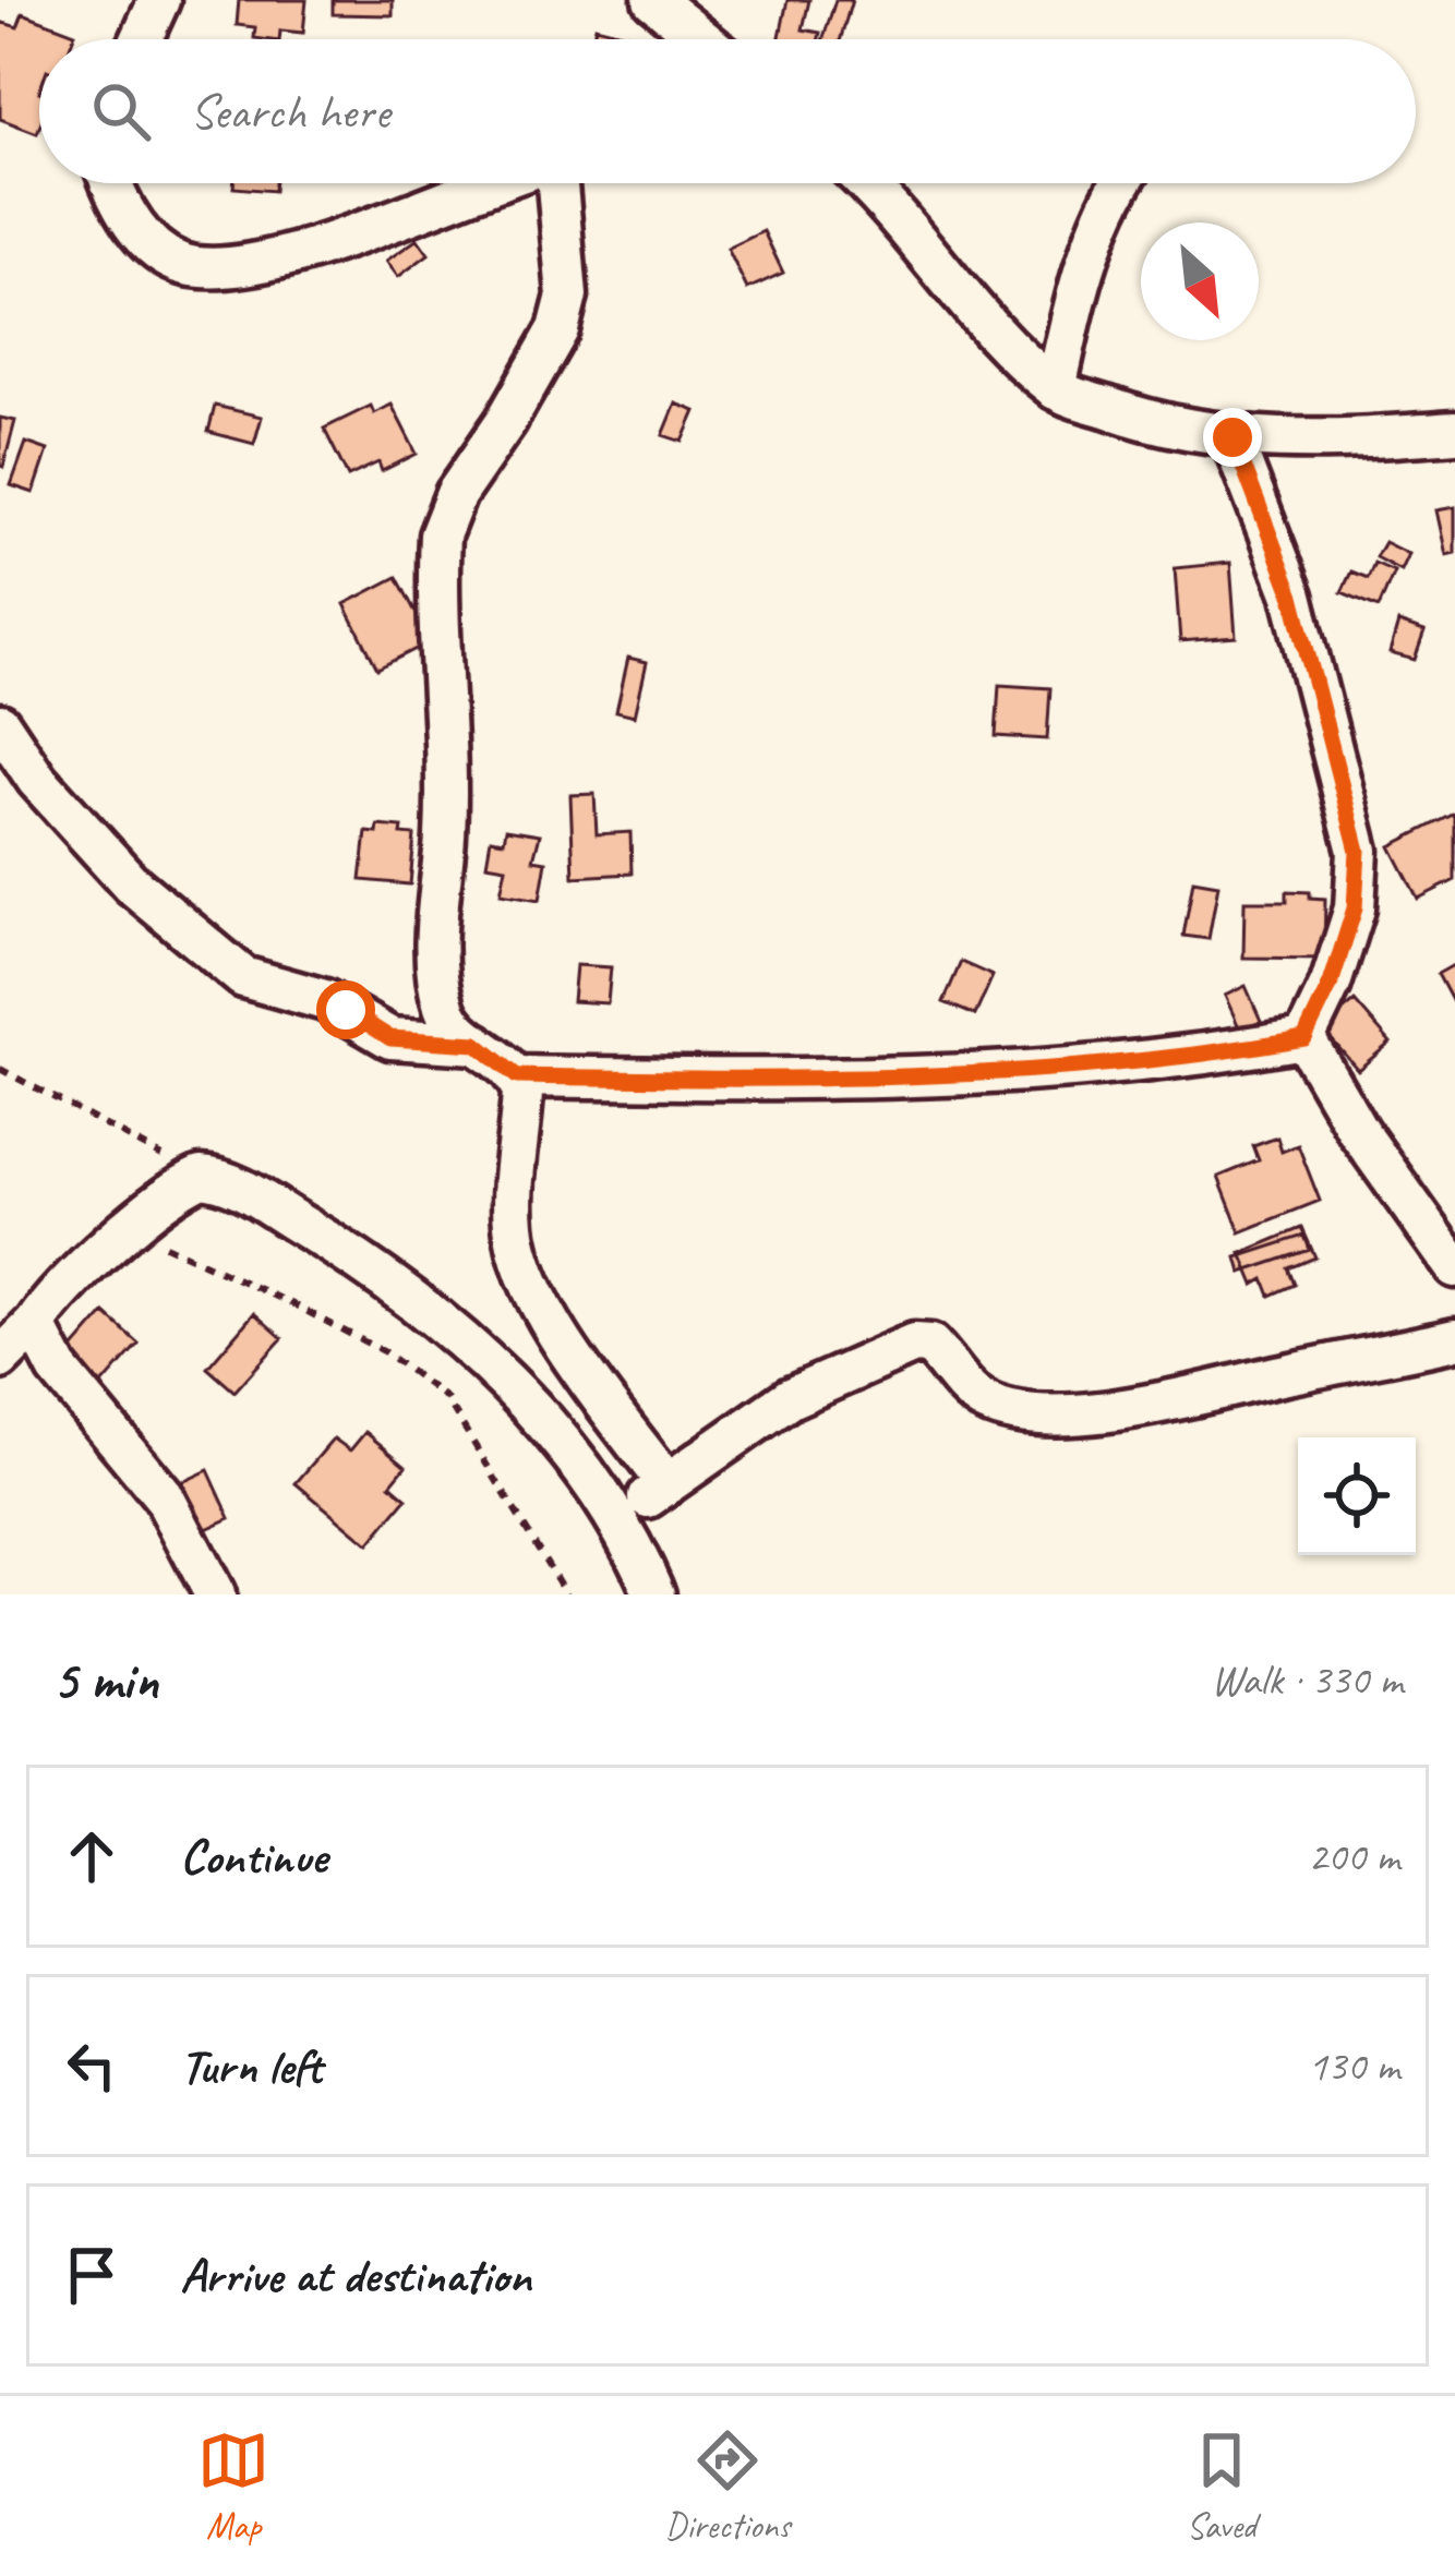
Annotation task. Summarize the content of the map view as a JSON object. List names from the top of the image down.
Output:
{
  "north": "bottom right",
  "page": {
    "search": "Search here",
    "heading": ["5 min", "Walk · 330 m"],
    "list": [
      ["Continue", "200 m"],
      ["Turn left", "130 m"],
      "Arrive at destination"
    ],
    "nav": ["Map", "Directions", "Saved"]
  }
}
